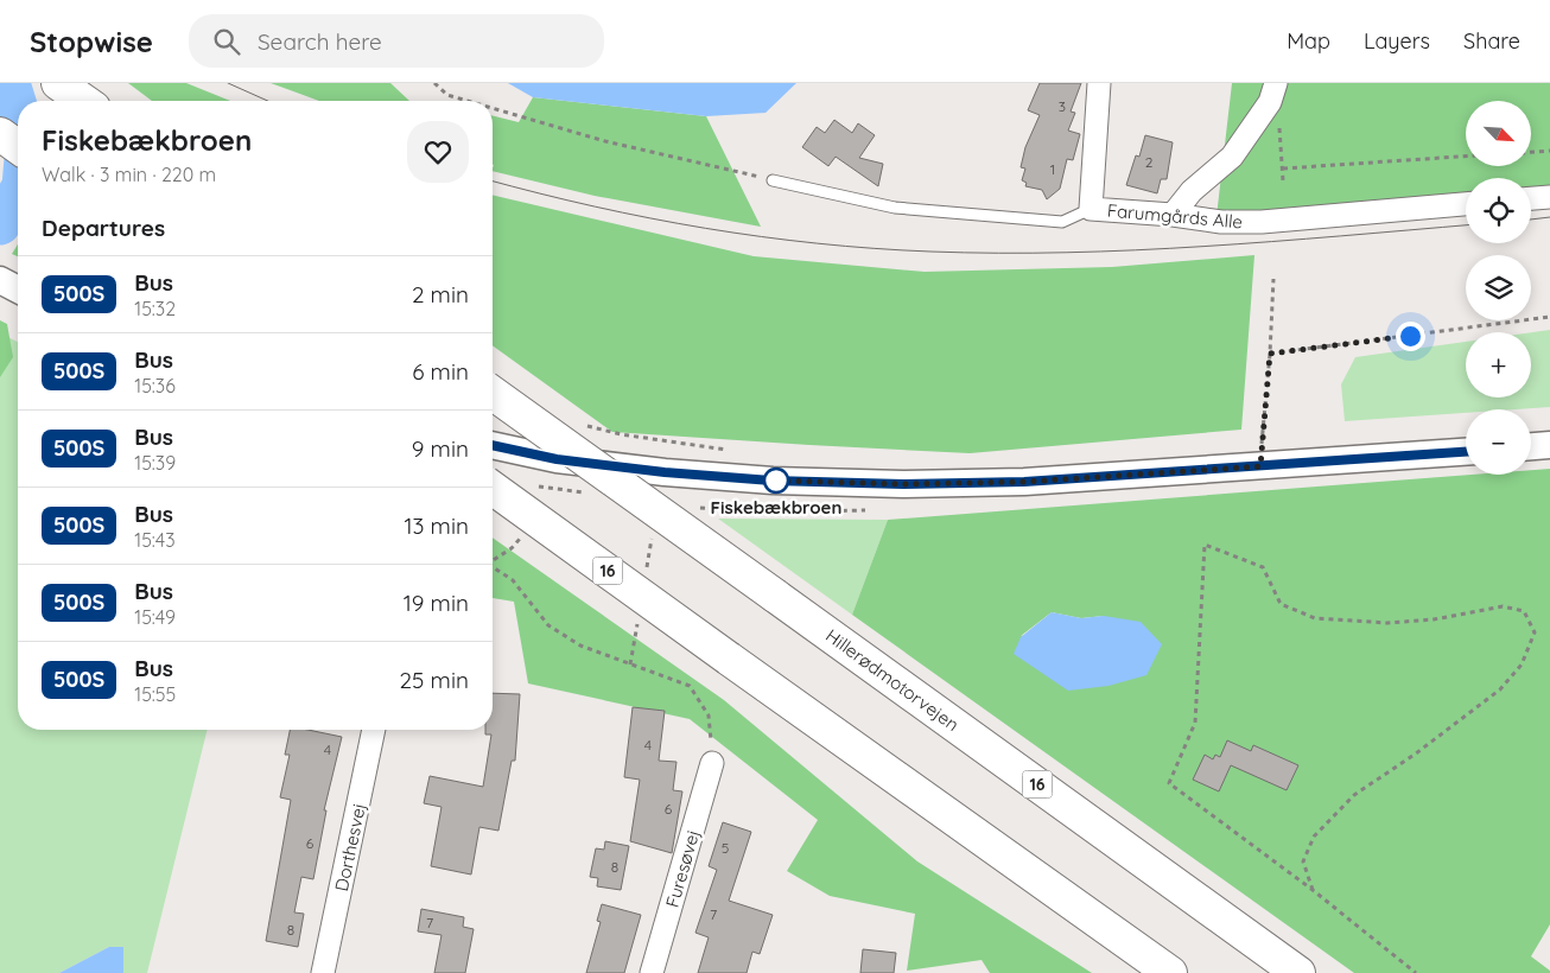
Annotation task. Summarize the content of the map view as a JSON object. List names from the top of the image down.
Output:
{
  "streets": {
    "highway": ["16", "Hillerødmotorvejen"],
    "street": ["Farumgårds Alle", "Dorthesvej", "Furesøvej"]
  },
  "places": ["Fiskebækbroen"],
  "lines": ["bus line 500S"],
  "house_numbers": [
    "3",
    "2",
    "1",
    "4",
    "4",
    "6",
    "6",
    "5",
    "8",
    "7",
    "7",
    "8"
  ],
  "north": "bottom right",
  "page": {
    "header": "Stopwise",
    "search": "Search here",
    "nav": ["Map", "Layers", "Share"],
    "map_buttons": ["+", "−"],
    "heading": [
      ["Fiskebækbroen", "Walk · 3 min · 220 m"],
      "Departures"
    ],
    "list": [
      {
        "mark": "500S",
        "name": "Bus",
        "note": "15:32",
        "value": "2 min"
      },
      {
        "mark": "500S",
        "name": "Bus",
        "note": "15:36",
        "value": "6 min"
      },
      {
        "mark": "500S",
        "name": "Bus",
        "note": "15:39",
        "value": "9 min"
      },
      {
        "mark": "500S",
        "name": "Bus",
        "note": "15:43",
        "value": "13 min"
      },
      {
        "mark": "500S",
        "name": "Bus",
        "note": "15:49",
        "value": "19 min"
      },
      {
        "mark": "500S",
        "name": "Bus",
        "note": "15:55",
        "value": "25 min"
      }
    ]
  }
}
